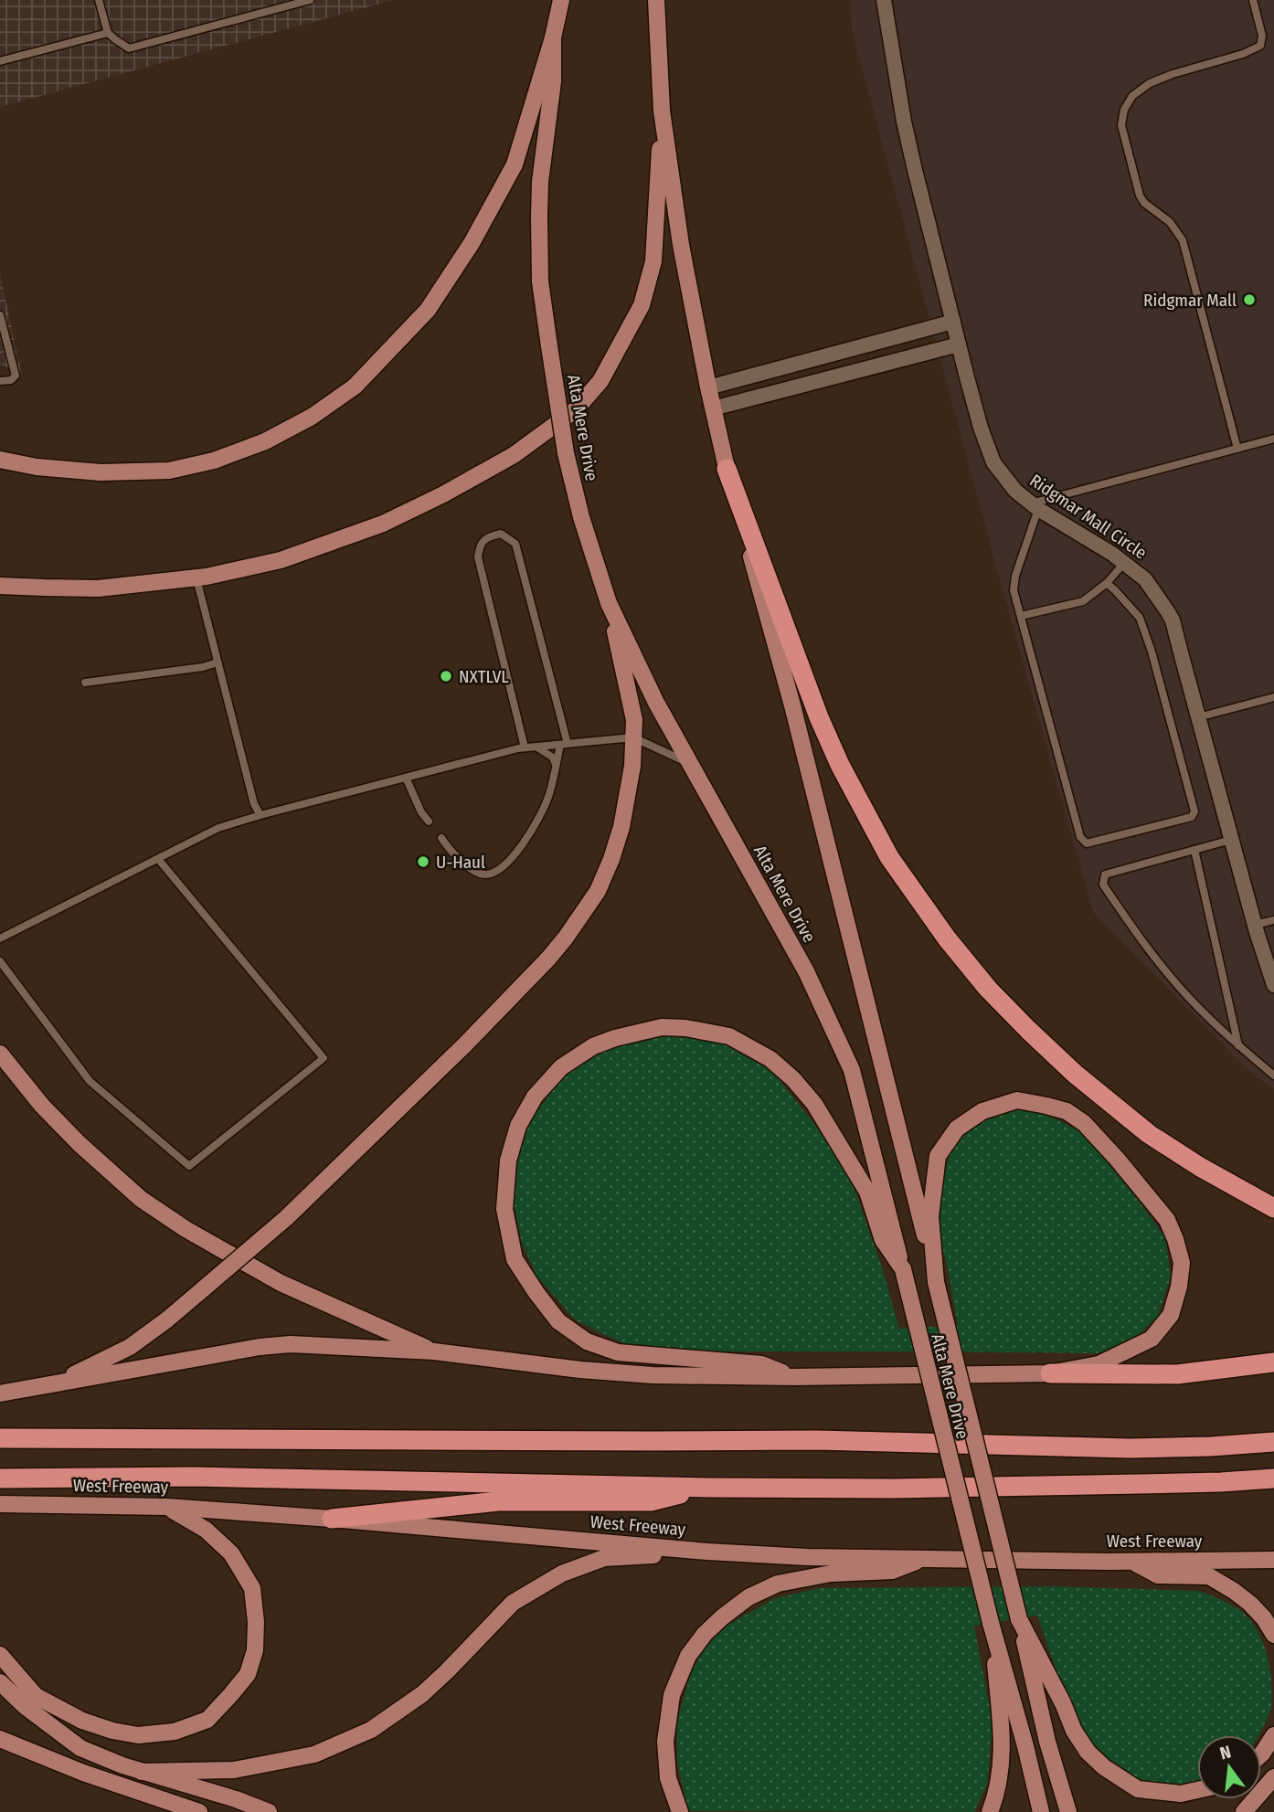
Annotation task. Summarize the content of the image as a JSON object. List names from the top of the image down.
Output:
{
  "streets": {
    "highway": ["West Freeway"],
    "main road": ["Alta Mere Drive"],
    "street": ["Ridgmar Mall Circle"]
  },
  "places": ["Ridgmar Mall", "NXTLVL", "U-Haul"],
  "north": "top"
}
